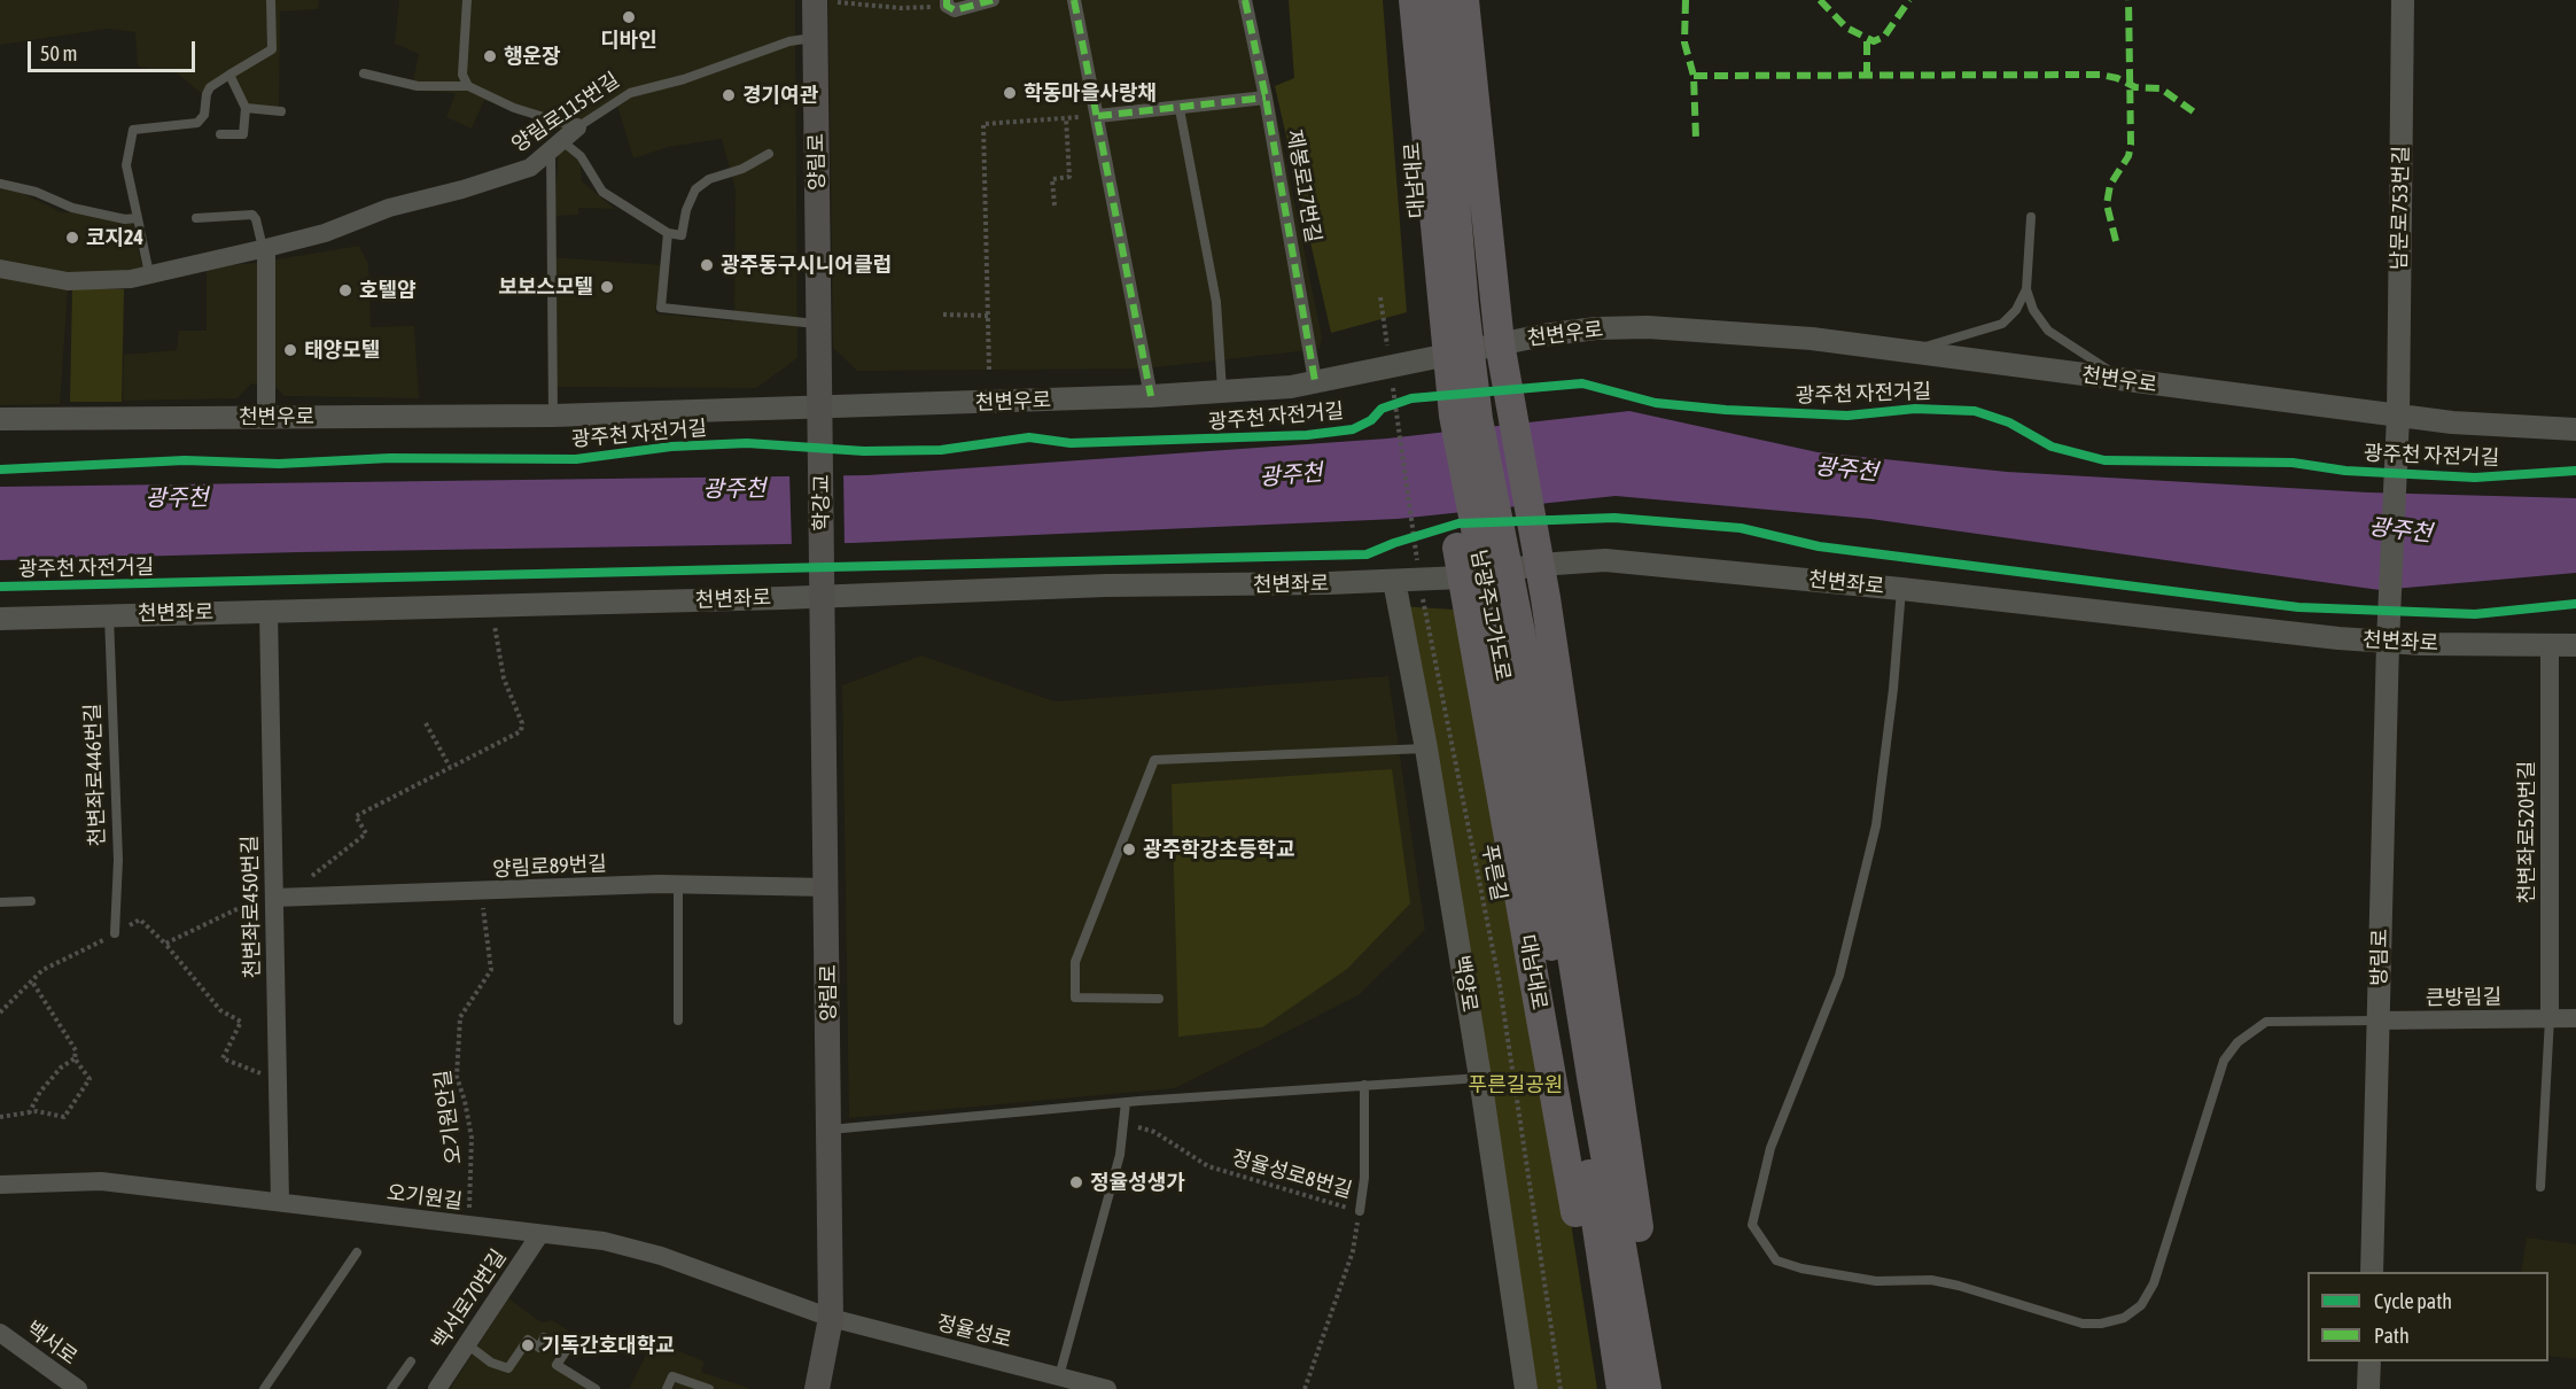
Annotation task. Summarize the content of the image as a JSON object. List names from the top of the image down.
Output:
{
  "streets": {
    "main road": [
      "양림로",
      "대남대로",
      "학강교",
      "남광주고가도로"
    ],
    "street": [
      "양림로115번길",
      "제봉로17번길",
      "남문로753번길",
      "천변우로",
      "천변좌로",
      "천변좌로520번길",
      "양림로89번길",
      "천변좌로450번길",
      "방림로",
      "백양로",
      "큰방림길",
      "오기원길",
      "백서로70번길",
      "정율성로",
      "백서로"
    ],
    "lane": ["천변좌로446번길"],
    "path": ["푸른길", "오기원안길", "정율성로8번길"],
    "cycle path": ["광주천 자전거길"]
  },
  "crossings": [
    ["양림로115번길", "양림로"],
    ["양림로", "천변우로"],
    ["양림로", "학강교"],
    ["양림로", "천변좌로"],
    ["양림로", "양림로89번길"],
    ["양림로", "오기원길"],
    ["양림로", "정율성로"],
    ["대남대로", "천변우로"],
    ["대남대로", "천변좌로"],
    ["대남대로", "남광주고가도로"],
    ["제봉로17번길", "천변우로"],
    ["남문로753번길", "천변우로"],
    ["남문로753번길", "천변좌로"],
    ["남문로753번길", "방림로"],
    ["천변우로", "학강교"],
    ["학강교", "천변좌로"],
    ["천변좌로", "천변좌로446번길"],
    ["천변좌로", "천변좌로520번길"],
    ["천변좌로", "천변좌로450번길"],
    ["천변좌로", "방림로"],
    ["천변좌로", "백양로"],
    ["천변좌로520번길", "큰방림길"],
    ["양림로89번길", "천변좌로450번길"],
    ["양림로89번길", "오기원안길"],
    ["천변좌로450번길", "오기원길"],
    ["방림로", "큰방림길"],
    ["오기원안길", "오기원길"],
    ["오기원길", "백서로70번길"],
    ["오기원길", "정율성로"]
  ],
  "water": ["광주천"],
  "parks": ["푸른길공원"],
  "places": [
    "디바인",
    "행운장",
    "학동마을사랑채",
    "경기여관",
    "코지24",
    "광주동구시니어클럽",
    "보보스모텔",
    "호텔얌",
    "태양모텔",
    "광주학강초등학교",
    "정율성생가",
    "기독간호대학교"
  ],
  "legend": ["Cycle path", "Path"],
  "scale_bar": "50 m"
}
